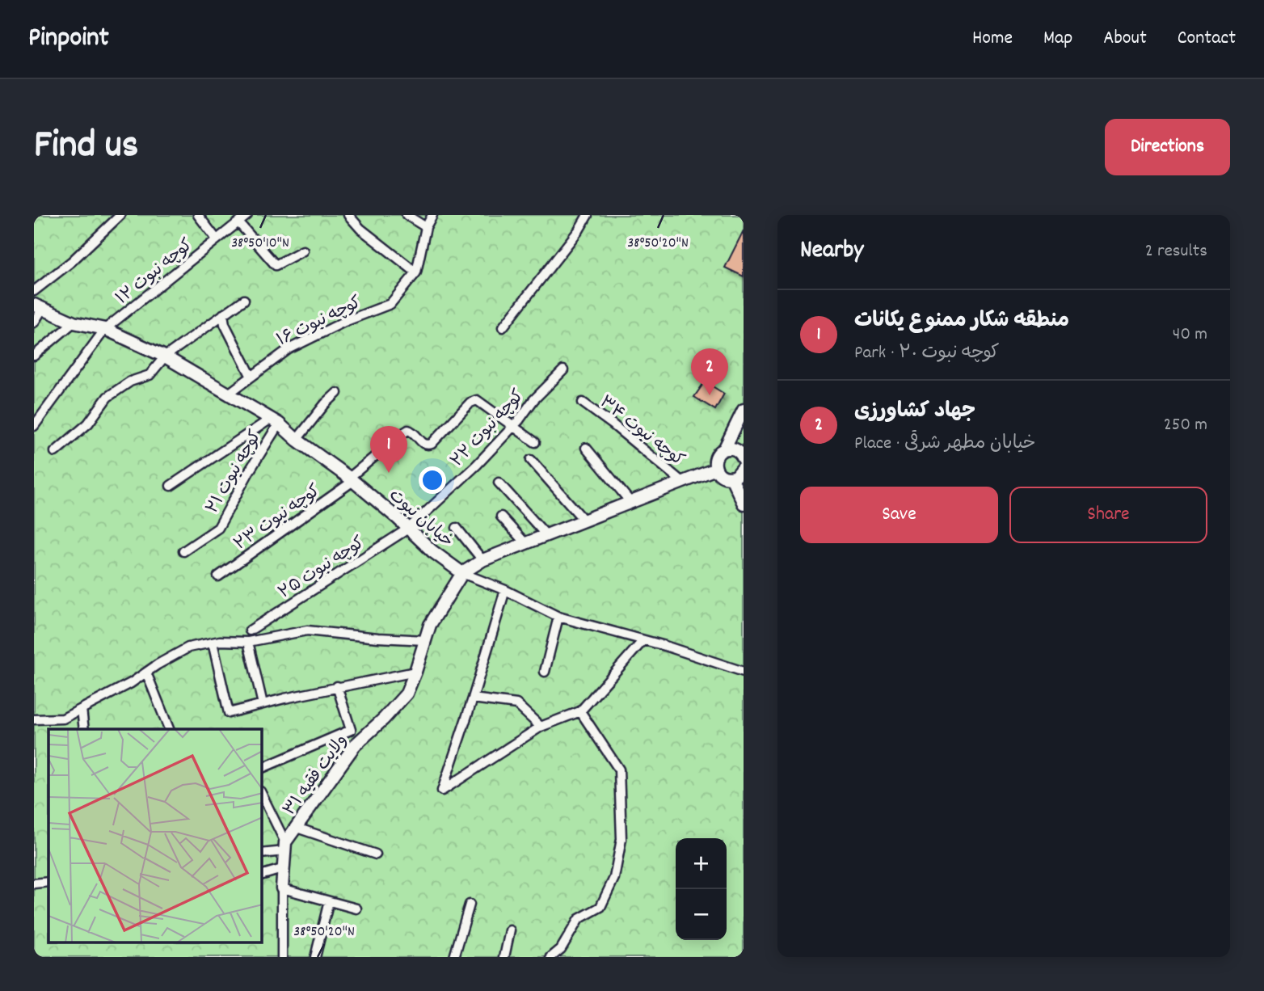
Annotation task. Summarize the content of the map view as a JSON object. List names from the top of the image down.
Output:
{
  "streets": {
    "street": [
      "کوچه نبوت ۱۲",
      "کوچه نبوت ۱۶",
      "کوچه نبوت ۲۲",
      "کوچه نبوت ۳۴",
      "کوچه نبوت ۲۱",
      "کوچه نبوت ۲۳",
      "خیابان نبوت",
      "کوچه نبوت ۲۵",
      "ولایت فقیه ۳۱"
    ]
  },
  "crossings": [
    ["کوچه نبوت ۱۲", "خیابان نبوت"],
    ["کوچه نبوت ۱۶", "خیابان نبوت"],
    ["کوچه نبوت ۲۲", "کوچه نبوت ۲۳"],
    ["کوچه نبوت ۲۲", "خیابان نبوت"],
    ["کوچه نبوت ۲۲", "کوچه نبوت ۲۵"],
    ["کوچه نبوت ۲۱", "خیابان نبوت"],
    ["کوچه نبوت ۲۳", "خیابان نبوت"],
    ["خیابان نبوت", "کوچه نبوت ۲۵"],
    ["خیابان نبوت", "ولایت فقیه ۳۱"]
  ],
  "page": {
    "header": "Pinpoint",
    "nav": [
      "Home",
      "Map",
      "About",
      "Contact"
    ],
    "title": "Find us",
    "buttons": [
      "Directions",
      ["Save", "Share"]
    ],
    "heading": ["Nearby", "2 results"],
    "list": [
      {
        "mark": "1",
        "name": "منطقه شکار ممنوع یکانات",
        "note": "Park · کوچه نبوت ۲۰",
        "value": "40 m"
      },
      {
        "mark": "2",
        "name": "جهاد کشاورزی",
        "note": "Place · خیابان مطهر شرقی",
        "value": "250 m"
      }
    ],
    "pins": ["2", "1"],
    "map_buttons": ["+", "−"]
  },
  "coordinates": ["38°50'10\"N", "38°50'20\"N"]
}
